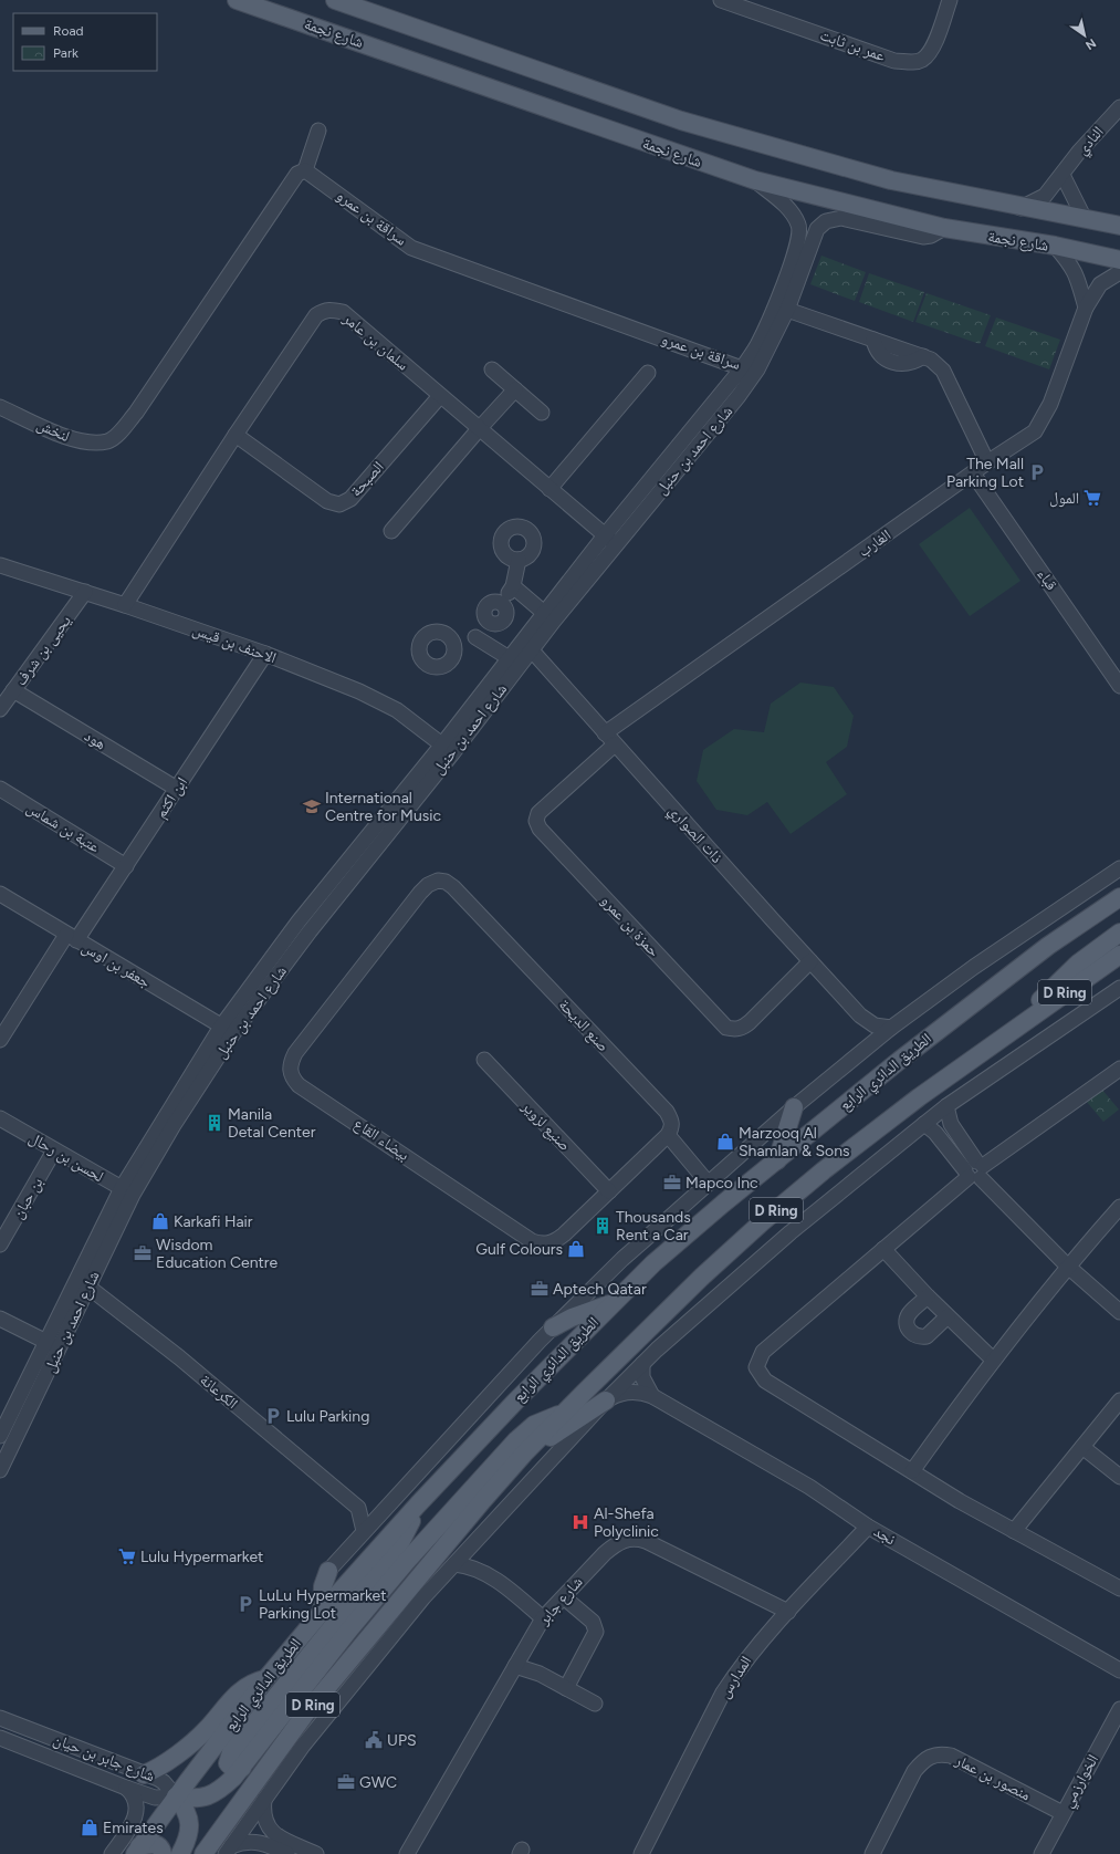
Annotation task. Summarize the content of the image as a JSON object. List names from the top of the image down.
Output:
{
  "streets": {
    "main road": ["شارع نجمة", "D Ring", "الطريق الدائري الرابع"],
    "street": [
      "عمر بن ثابت",
      "النادي",
      "سراقة بن عمرو",
      "سلمان بن عامر",
      "لنخش",
      "شارع احمد بن حنبل",
      "الصبحة",
      "الغارب",
      "قباء",
      "الاحنف بن قيس",
      "يحيى بن شرف",
      "هود",
      "ابن اكثم",
      "عتبة بن شماس",
      "ذات الصواري",
      "حمزة بن عمرو",
      "جعفر بن اوس",
      "صنع الديحة",
      "صنيع لزوير",
      "بيضاء القاع",
      "لحسن بن رحال",
      "بن حبان",
      "الكرعانة",
      "نجد",
      "شارع جابر",
      "المدارس",
      "شارع جابر بن حيان",
      "منصور بن عمار",
      "الخوارزمي"
    ]
  },
  "crossings": [
    ["شارع نجمة", "النادي"],
    ["شارع نجمة", "شارع احمد بن حنبل"],
    ["سراقة بن عمرو", "لنخش"],
    ["سراقة بن عمرو", "شارع احمد بن حنبل"],
    ["سلمان بن عامر", "شارع احمد بن حنبل"],
    ["سلمان بن عامر", "الصبحة"],
    ["سلمان بن عامر", "الاحنف بن قيس"],
    ["شارع احمد بن حنبل", "الاحنف بن قيس"],
    ["شارع احمد بن حنبل", "ذات الصواري"],
    ["شارع احمد بن حنبل", "جعفر بن اوس"],
    ["شارع احمد بن حنبل", "لحسن بن رحال"],
    ["شارع احمد بن حنبل", "الكرعانة"],
    ["الغارب", "قباء"],
    ["الغارب", "ذات الصواري"],
    ["الاحنف بن قيس", "يحيى بن شرف"],
    ["الاحنف بن قيس", "ابن اكثم"],
    ["يحيى بن شرف", "هود"],
    ["هود", "ابن اكثم"],
    ["ابن اكثم", "عتبة بن شماس"],
    ["ابن اكثم", "جعفر بن اوس"],
    ["ذات الصواري", "حمزة بن عمرو"],
    ["ذات الصواري", "الطريق الدائري الرابع"],
    ["صنع الديحة", "بيضاء القاع"],
    ["الطريق الدائري الرابع", "شارع جابر بن حيان"],
    ["صنيع لزوير", "بيضاء القاع"],
    ["لحسن بن رحال", "بن حبان"],
    ["نجد", "المدارس"],
    ["شارع جابر", "المدارس"],
    ["منصور بن عمار", "الخوارزمي"]
  ],
  "places": {
    "parking": ["The Mall Parking Lot", "Lulu Parking", "LuLu Hypermarket Parking Lot"],
    "supermarket": ["المول", "Lulu Hypermarket"],
    "school or university": ["International Centre for Music"],
    "building": ["Manila Detal Center", "Thousands Rent a Car"],
    "shop": [
      "Marzooq Al Shamlan & Sons",
      "Karkafi Hair",
      "Gulf Colours",
      "Emirates"
    ],
    "office": [
      "Mapco Inc",
      "Wisdom Education Centre",
      "Aptech Qatar",
      "GWC"
    ],
    "hospital": ["Al-Shefa Polyclinic"],
    "public building": ["UPS"]
  },
  "legend": ["Road", "Park"],
  "north": "bottom right"
}
